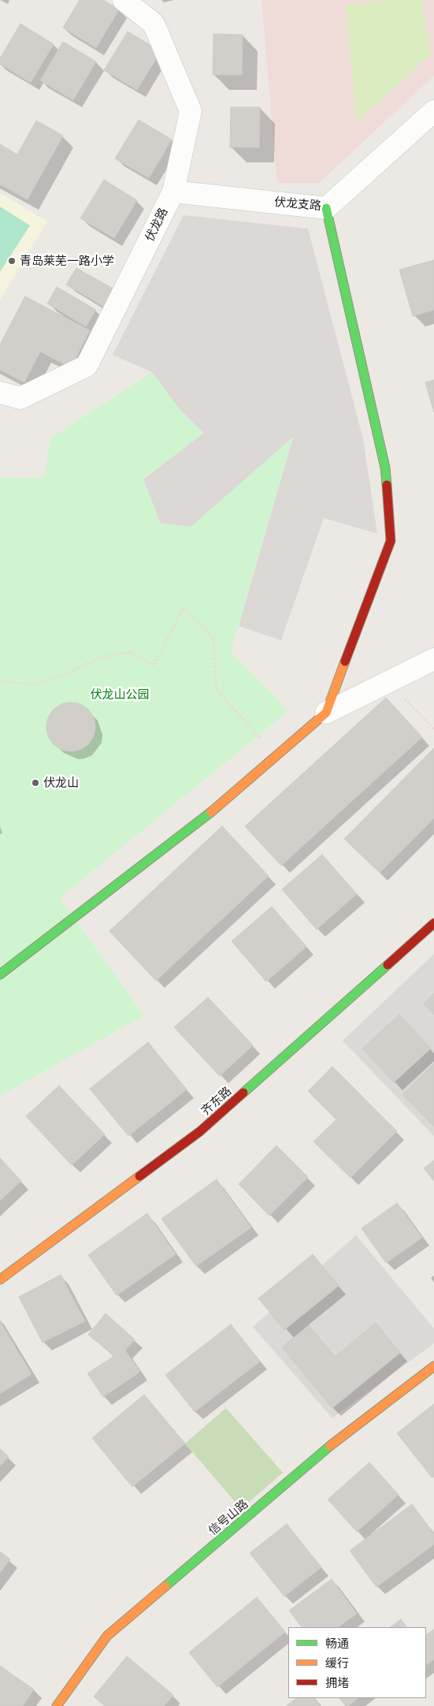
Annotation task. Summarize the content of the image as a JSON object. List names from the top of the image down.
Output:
{
  "streets": {
    "street": [
      "伏龙支路",
      "伏龙路",
      "齐东路",
      "信号山路"
    ]
  },
  "crossings": [
    ["伏龙支路", "伏龙路"]
  ],
  "parks": ["伏龙山公园"],
  "places": ["青岛莱芜一路小学", "伏龙山"],
  "legend": ["畅通", "缓行", "拥堵"]
}
